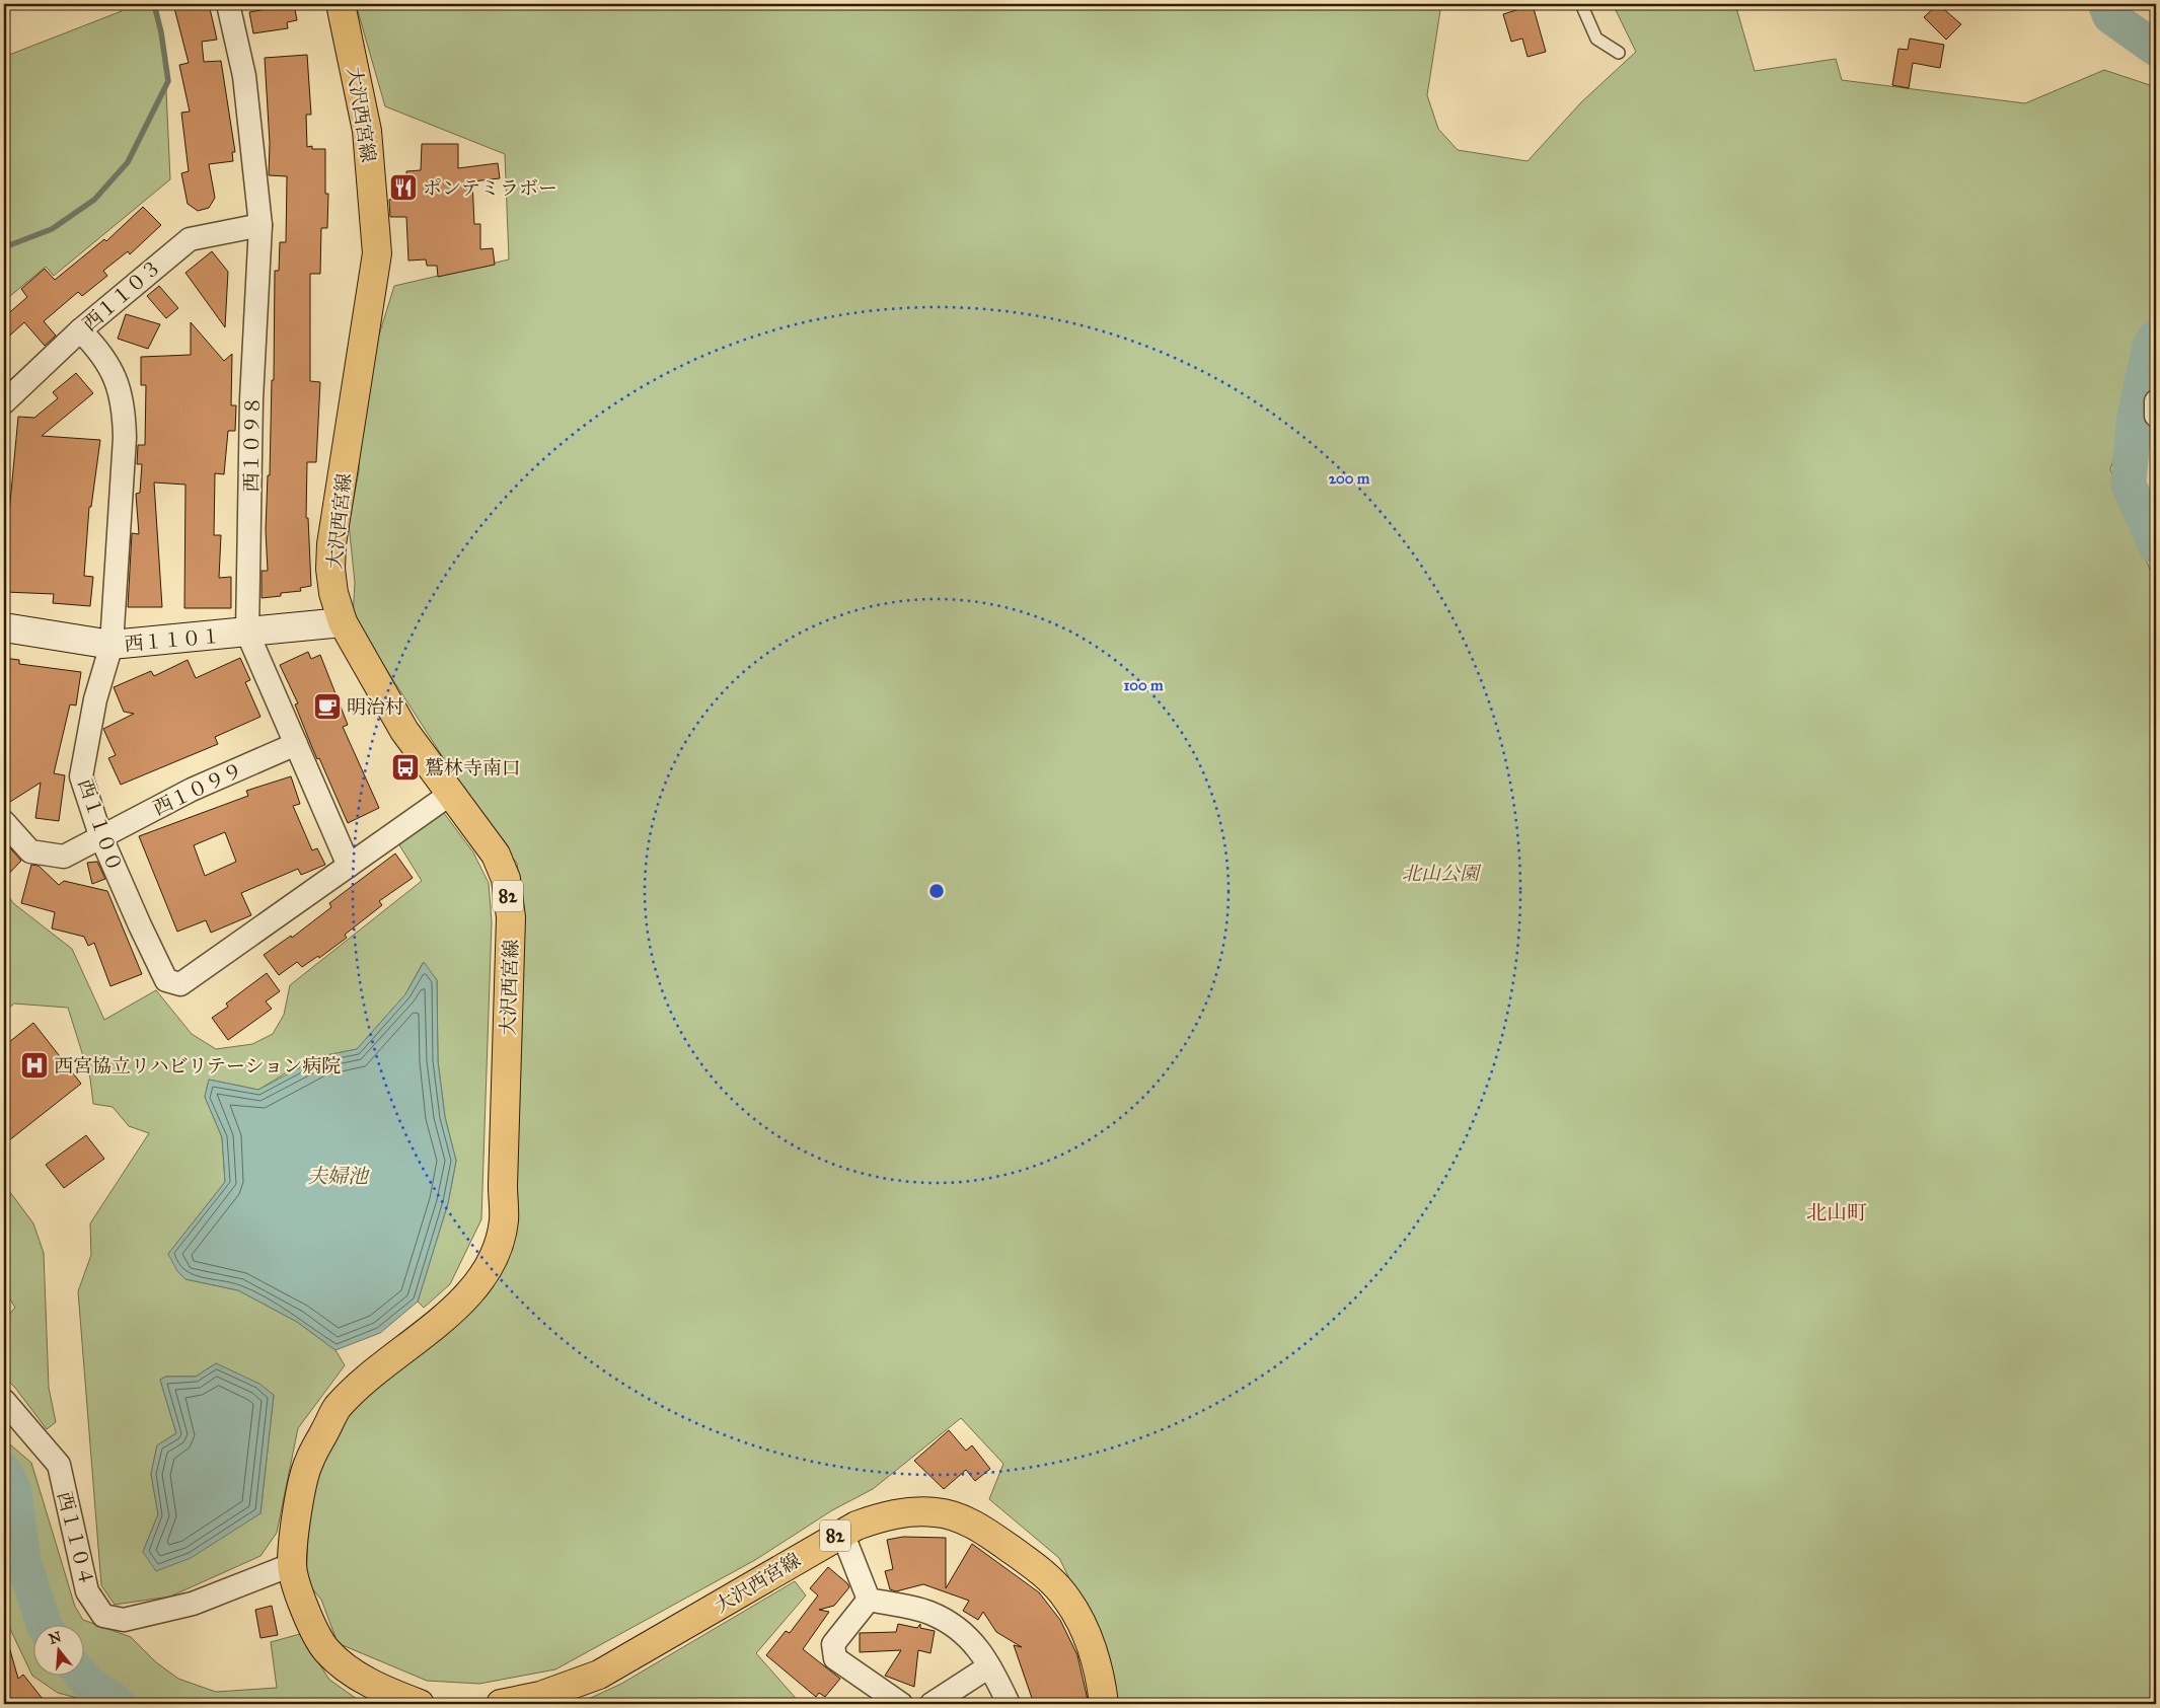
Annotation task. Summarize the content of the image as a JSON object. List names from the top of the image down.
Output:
{
  "streets": {
    "main road": ["大沢西宮線", "82"],
    "street": [
      "西１１０３",
      "西１０９８",
      "西１１０１",
      "西１０９９",
      "西１１００",
      "西１１０４"
    ]
  },
  "crossings": [
    ["大沢西宮線", "西１１０１"],
    ["大沢西宮線", "西１１００"],
    ["大沢西宮線", "西１１０４"],
    ["西１１０３", "西１０９８"],
    ["西１１０３", "西１１００"],
    ["西１０９８", "西１１０１"],
    ["西１０９８", "西１０９９"],
    ["西１０９８", "西１１００"],
    ["西１１０１", "西１１００"],
    ["西１０９９", "西１１００"]
  ],
  "districts": ["北山町"],
  "water": ["夫婦池"],
  "parks": ["北山公園"],
  "places": {
    "restaurant": ["ポンテミラボー"],
    "cafe": ["明治村"],
    "bus stop": ["鷲林寺南口"],
    "hospital": ["西宮協立リハビリテーション病院"]
  },
  "north": "top",
  "rings": ["200 m", "100 m"]
}
